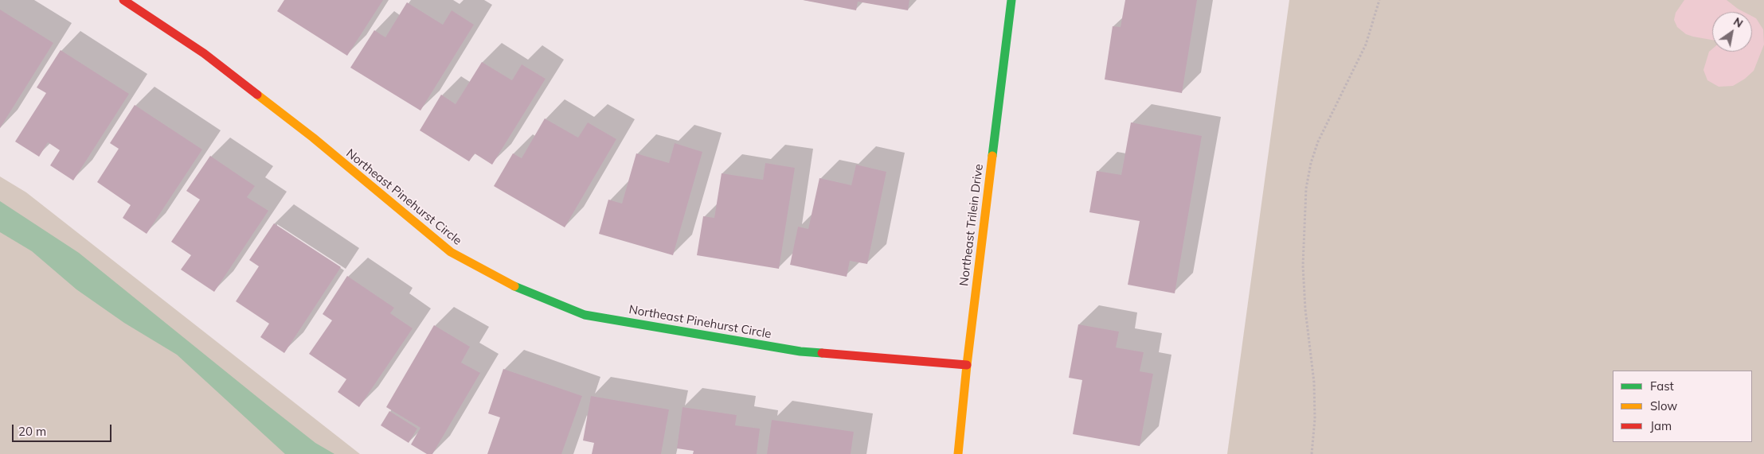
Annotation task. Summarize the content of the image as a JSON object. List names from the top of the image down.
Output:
{
  "streets": {
    "street": ["Northeast Pinehurst Circle", "Northeast Trilein Drive"]
  },
  "crossings": [
    ["Northeast Pinehurst Circle", "Northeast Trilein Drive"]
  ],
  "legend": ["Fast", "Slow", "Jam"],
  "scale_bar": "20 m",
  "north": "top right"
}
